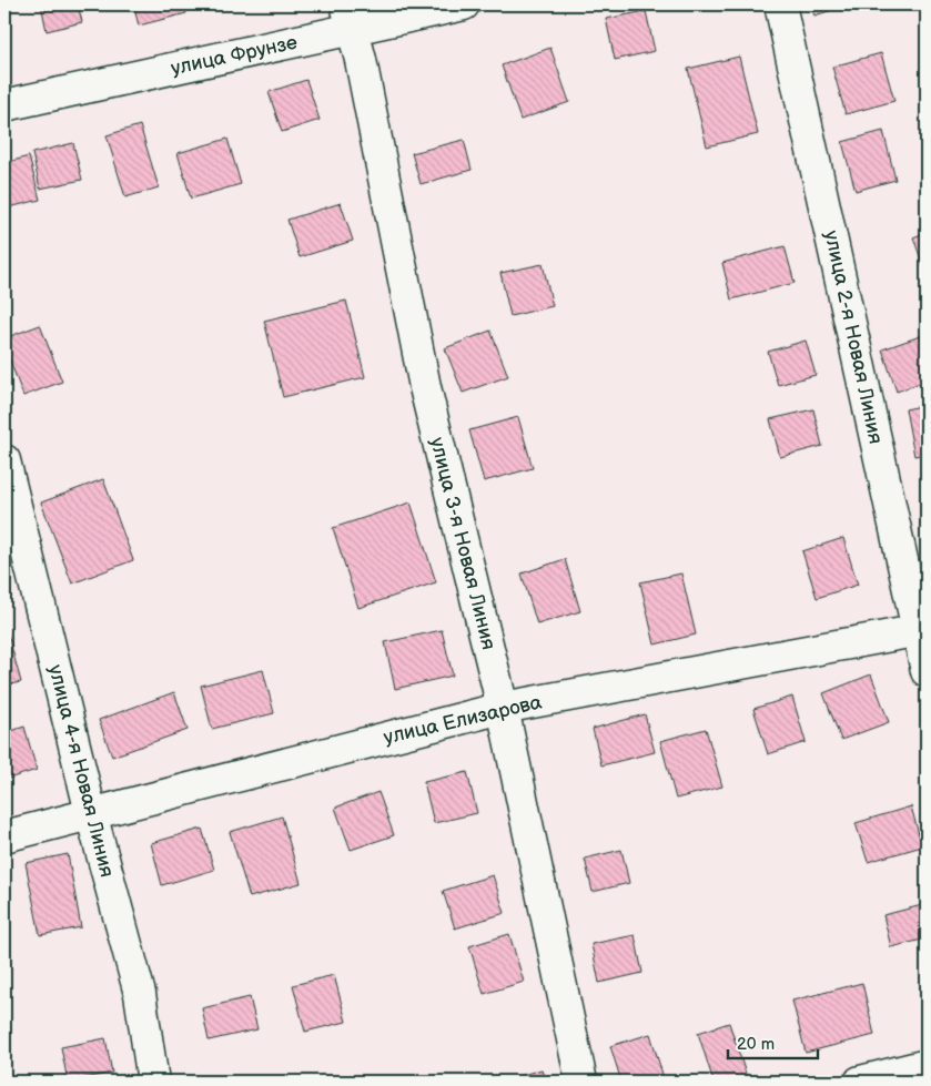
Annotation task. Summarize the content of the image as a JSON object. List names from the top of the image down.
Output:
{
  "streets": {
    "street": [
      "улица Фрунзе",
      "улица 2-я Новая Линия",
      "улица 3-я Новая Линия",
      "улица Елизарова",
      "улица 4-я Новая Линия"
    ]
  },
  "crossings": [
    ["улица Фрунзе", "улица 3-я Новая Линия"],
    ["улица 2-я Новая Линия", "улица Елизарова"],
    ["улица 3-я Новая Линия", "улица Елизарова"],
    ["улица Елизарова", "улица 4-я Новая Линия"]
  ],
  "scale_bar": "20 m"
}
